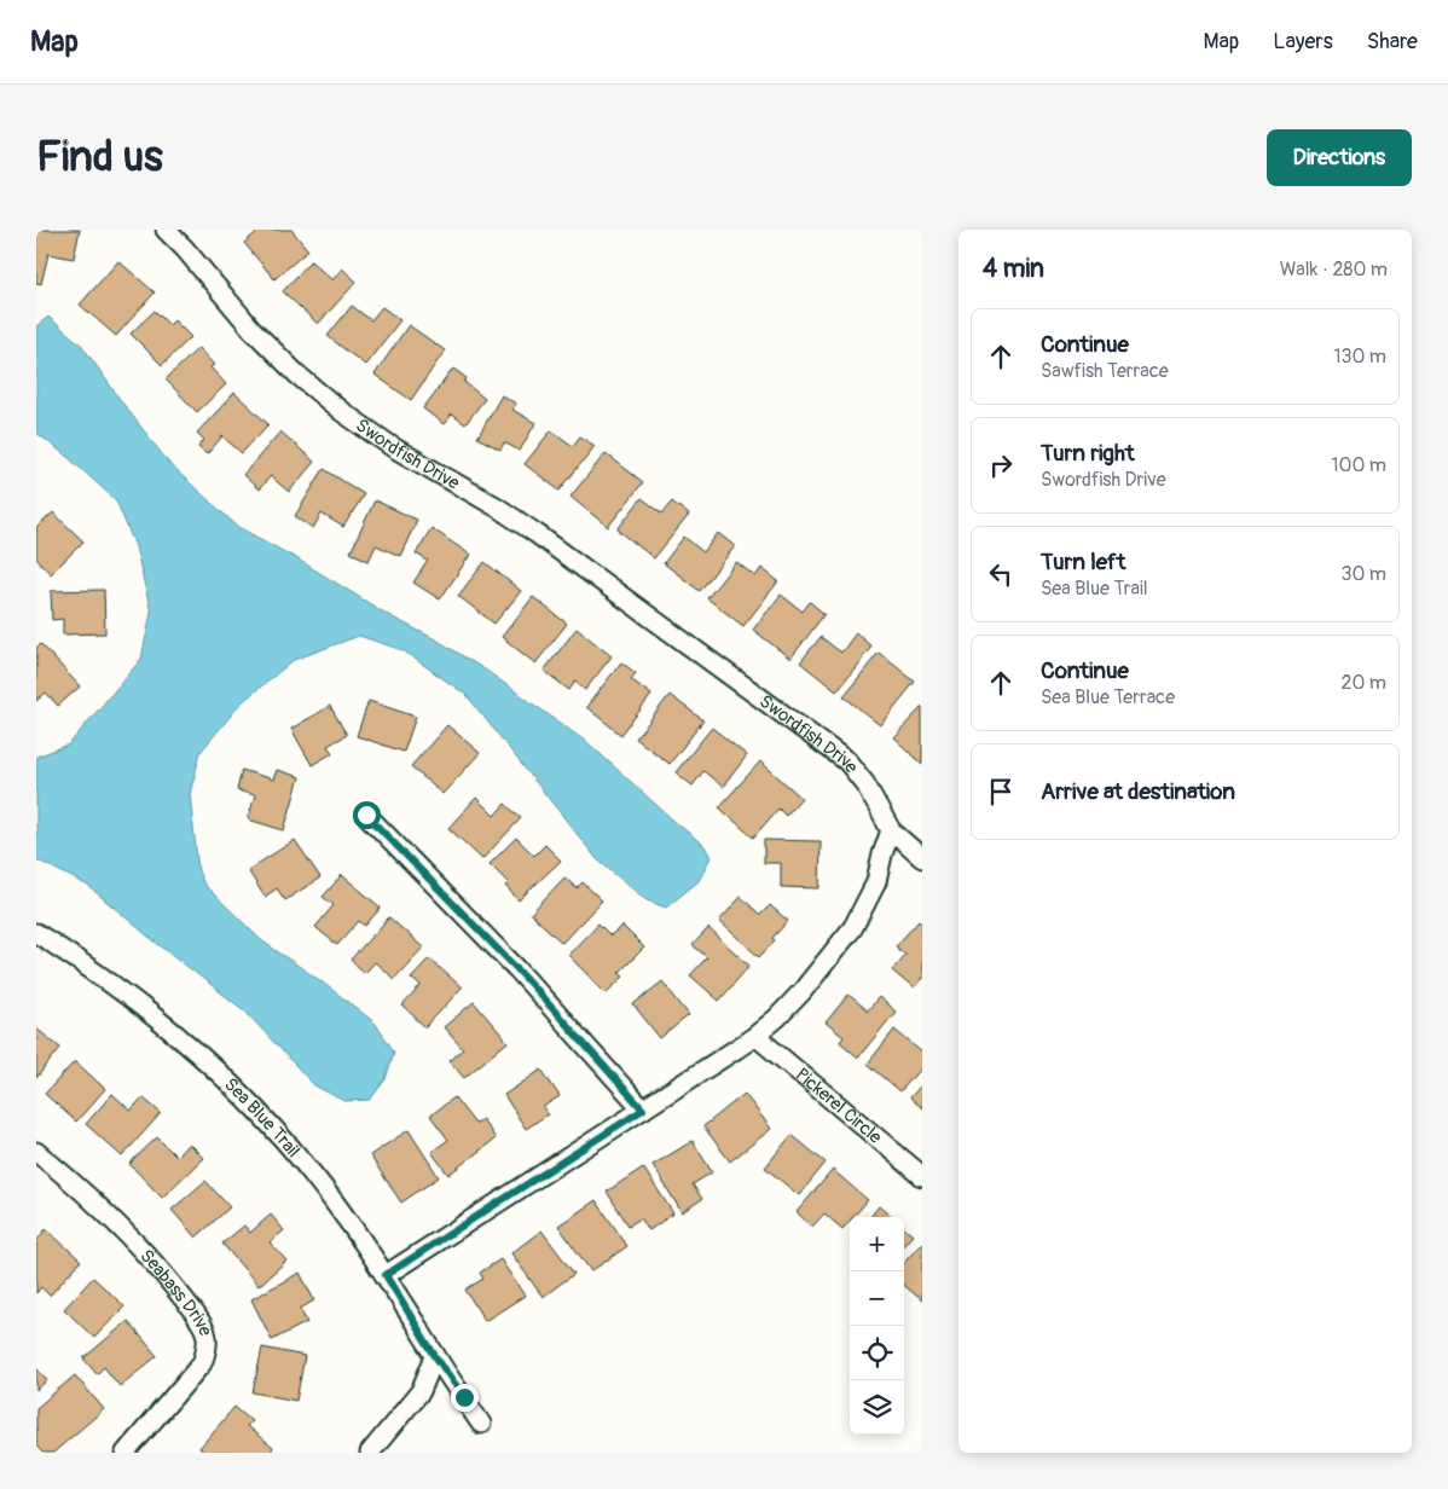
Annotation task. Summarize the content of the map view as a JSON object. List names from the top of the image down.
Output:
{
  "streets": {
    "street": [
      "Swordfish Drive",
      "Pickerel Circle",
      "Sea Blue Trail",
      "Seabass Drive"
    ]
  },
  "page": {
    "header": "Map",
    "nav": ["Map", "Layers", "Share"],
    "buttons": "Directions",
    "title": "Find us",
    "heading": ["4 min", "Walk · 280 m"],
    "list": [
      ["Continue", "Sawfish Terrace", "130 m"],
      ["Turn right", "Swordfish Drive", "100 m"],
      ["Turn left", "Sea Blue Trail", "30 m"],
      ["Continue", "Sea Blue Terrace", "20 m"],
      "Arrive at destination"
    ],
    "map_buttons": ["+", "−"]
  }
}
